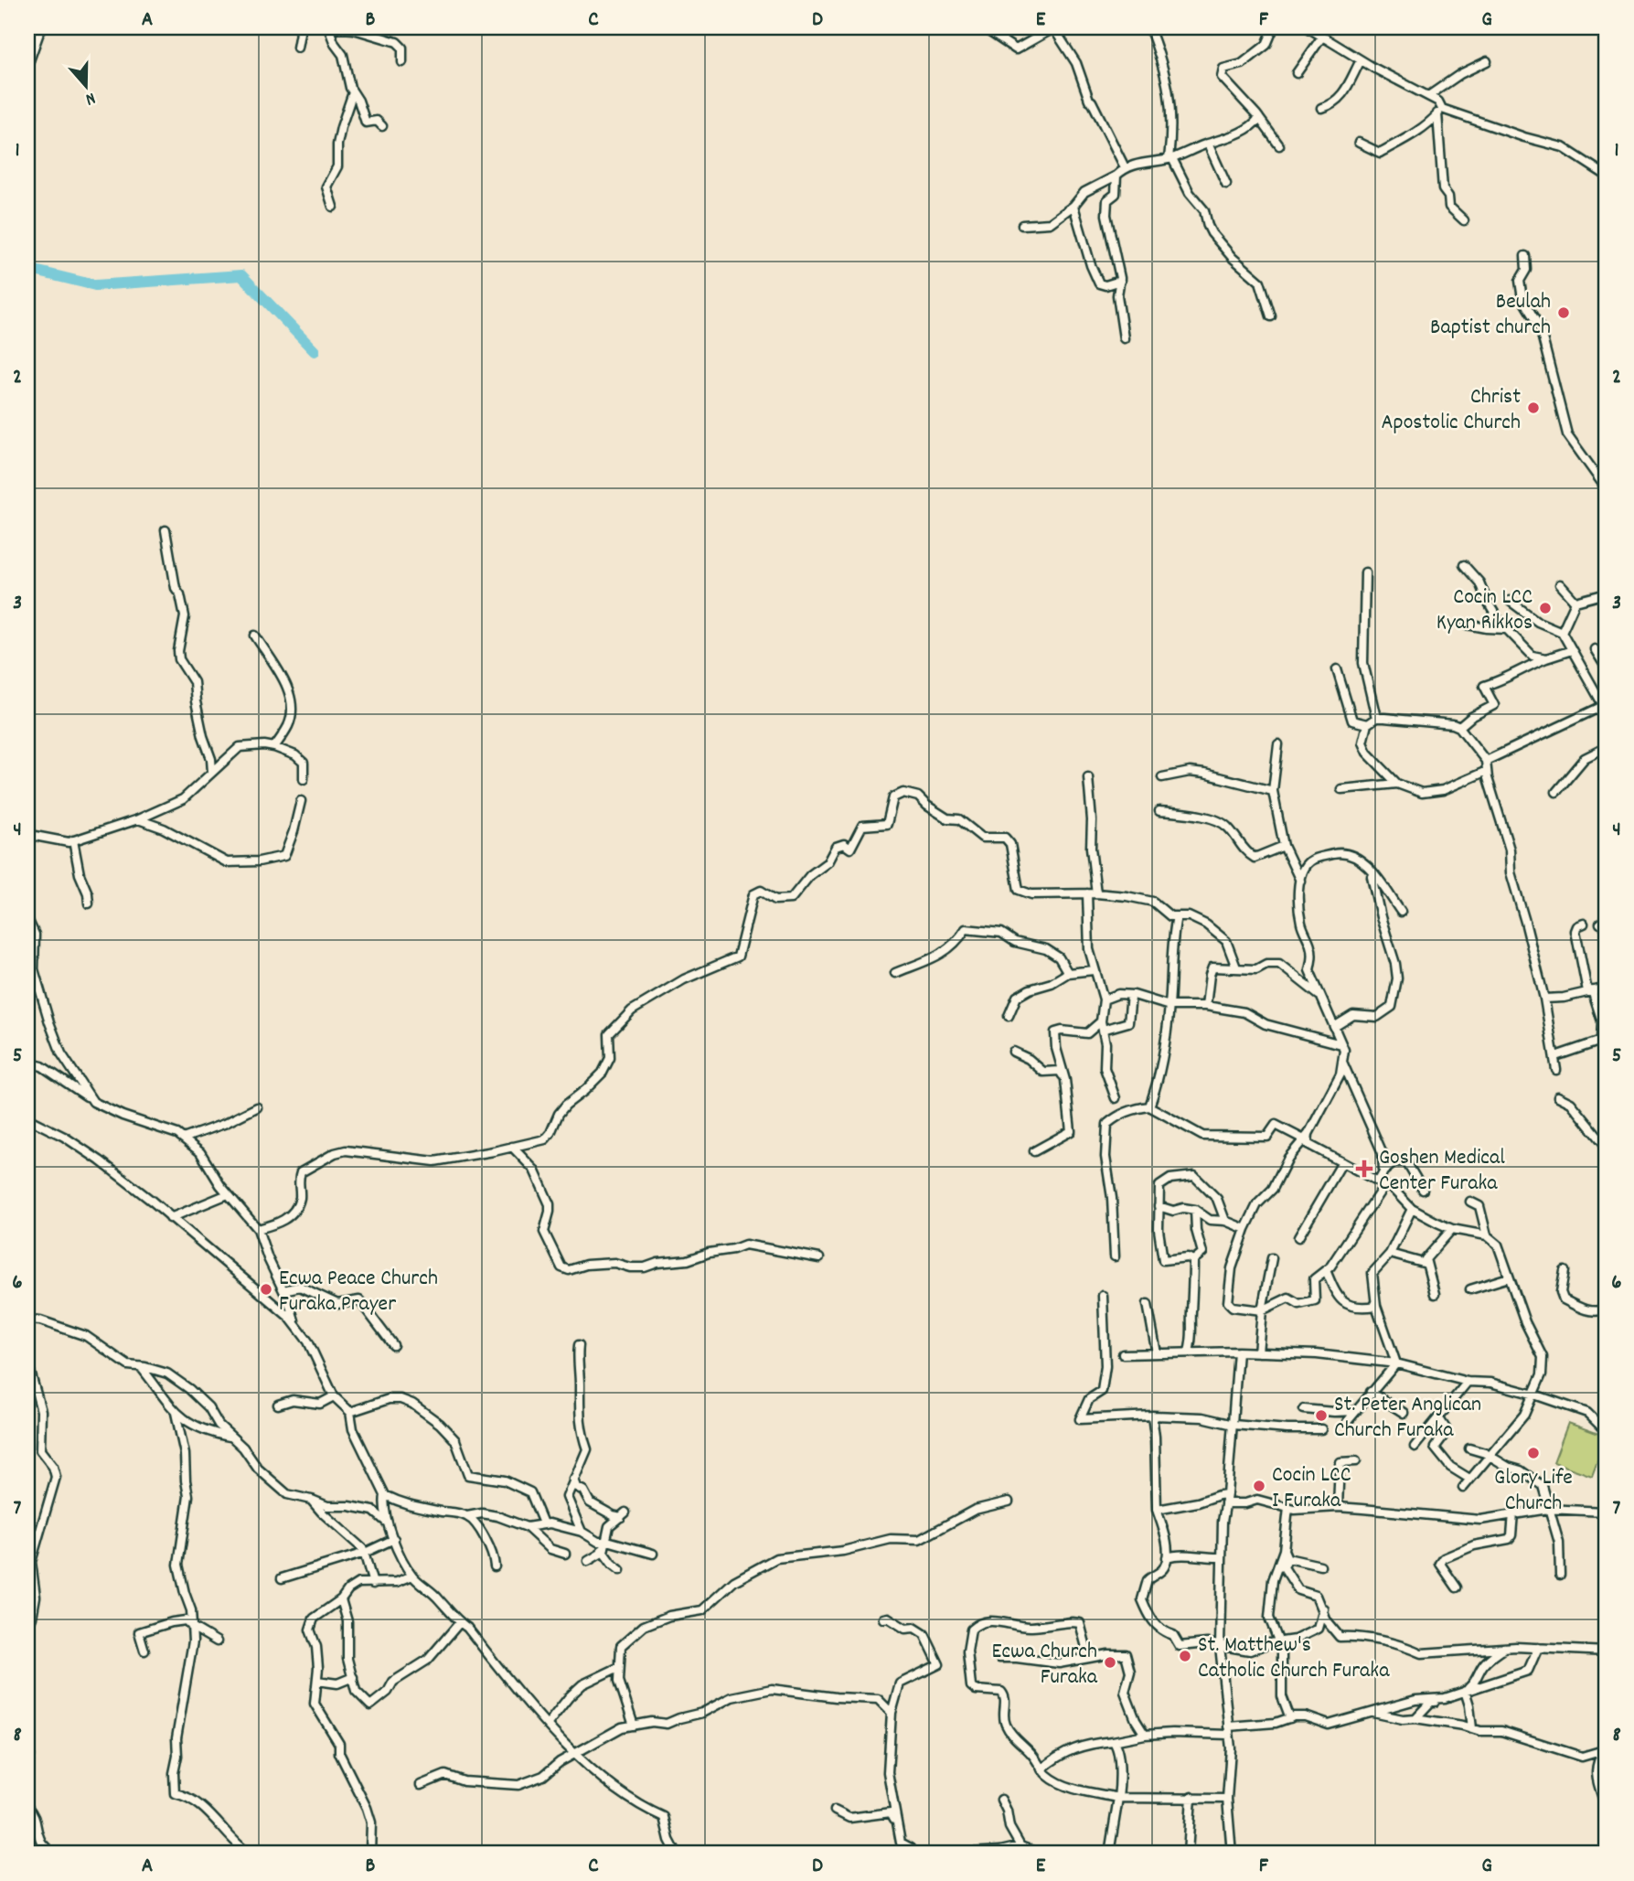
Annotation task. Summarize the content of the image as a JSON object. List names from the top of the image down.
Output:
{
  "places": {
    "other": [
      "Beulah Baptist church",
      "Christ Apostolic Church",
      "Cocin LCC Kyan Rikkos",
      "Ecwa Peace Church Furaka Prayer",
      "St. Peter Anglican Church Furaka",
      "Glory Life Church",
      "Cocin LCC I Furaka",
      "St. Matthew's Catholic Church Furaka",
      "Ecwa Church Furaka"
    ],
    "health": ["Goshen Medical Center Furaka"]
  },
  "north": "bottom",
  "grid": {
    "columns": [
      "A",
      "B",
      "C",
      "D",
      "E",
      "F",
      "G"
    ],
    "rows": [
      "1",
      "2",
      "3",
      "4",
      "5",
      "6",
      "7",
      "8"
    ]
  }
}
